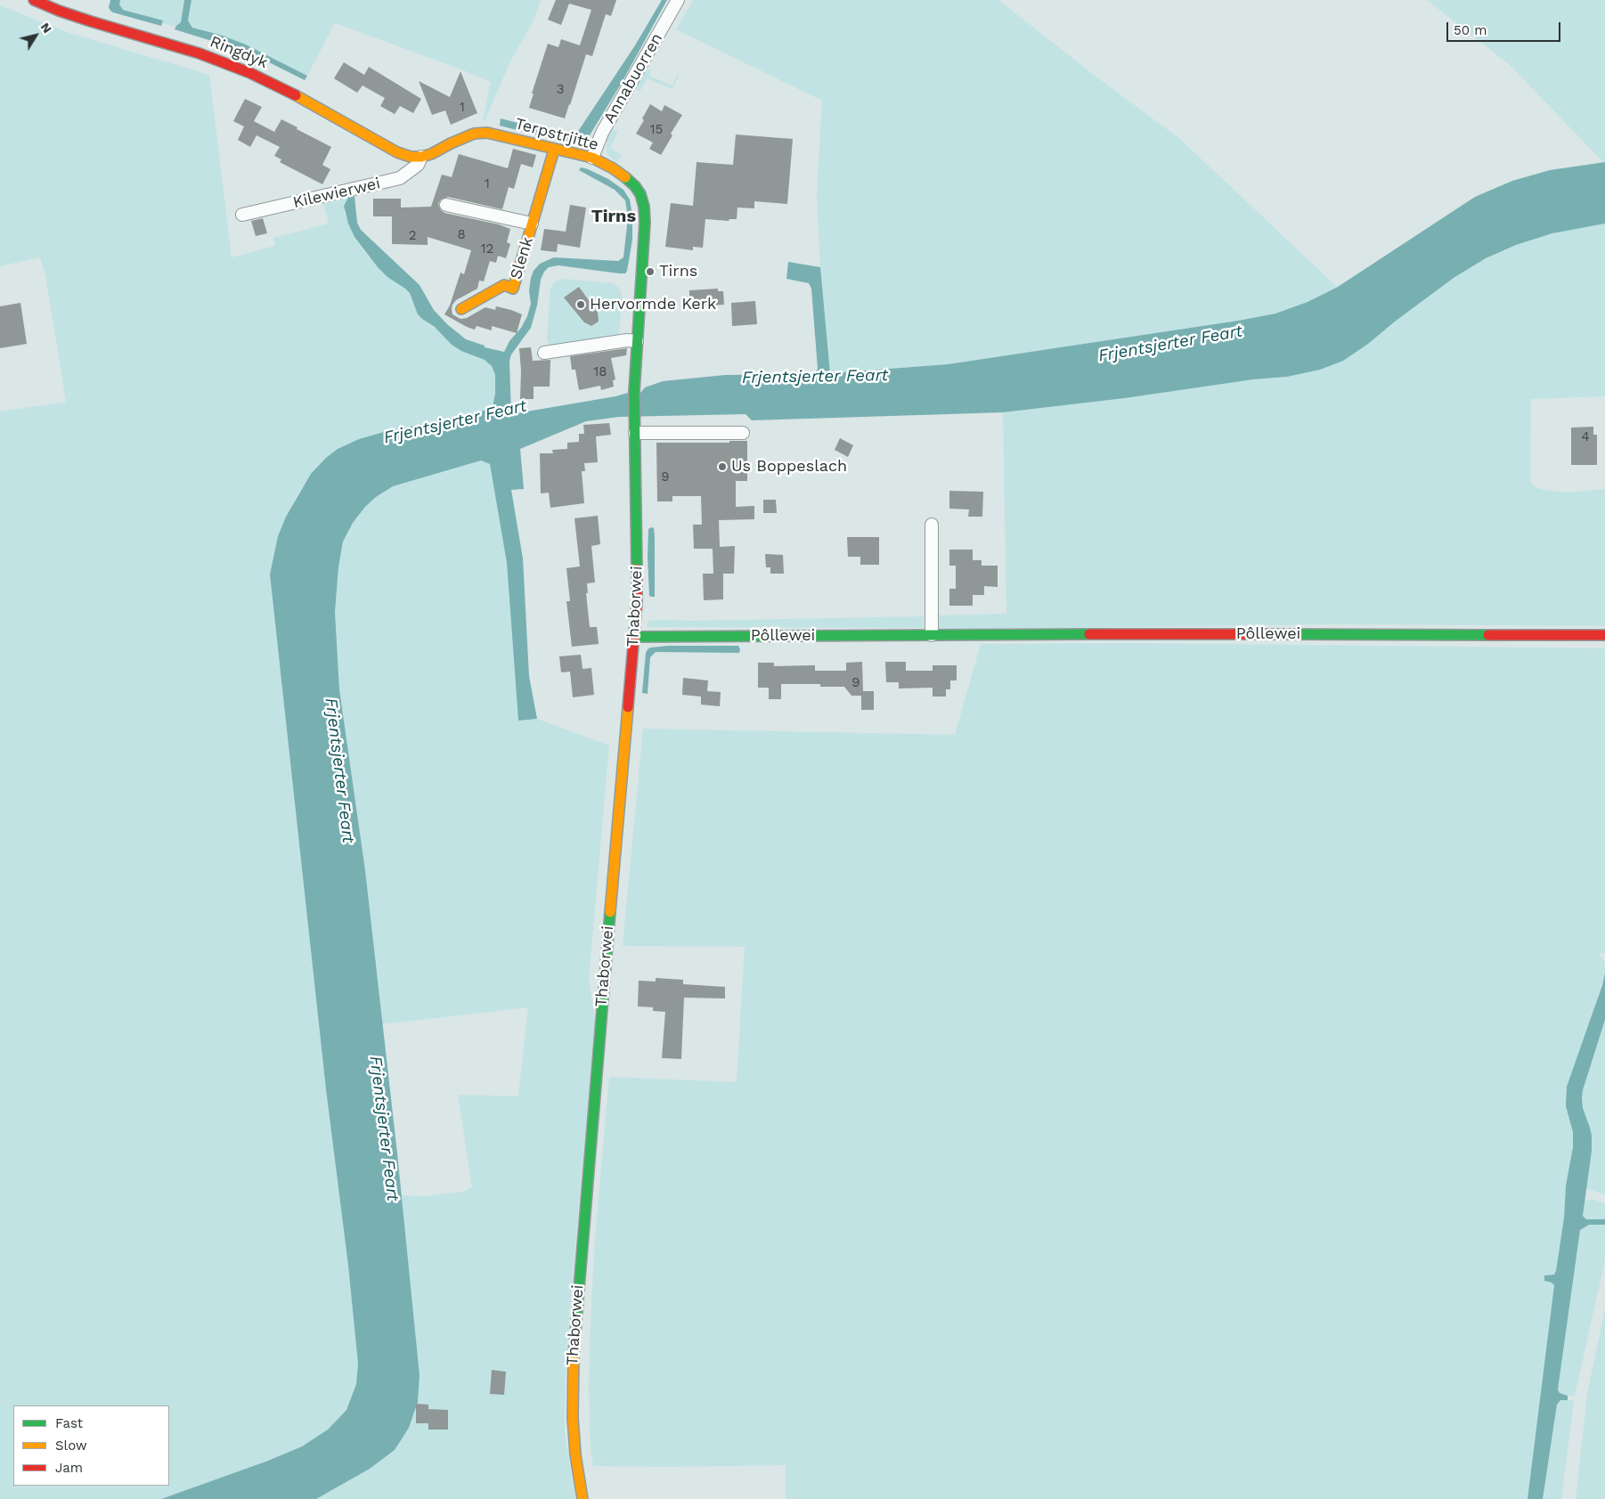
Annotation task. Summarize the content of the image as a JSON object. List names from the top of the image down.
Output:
{
  "streets": {
    "street": [
      "Ringdyk",
      "Annabuorren",
      "Terpstrjitte",
      "Kilewierwei",
      "Slenk",
      "Thaborwei",
      "Pôllewei"
    ]
  },
  "crossings": [
    ["Ringdyk", "Terpstrjitte"],
    ["Ringdyk", "Kilewierwei"],
    ["Annabuorren", "Terpstrjitte"],
    ["Terpstrjitte", "Kilewierwei"],
    ["Terpstrjitte", "Slenk"],
    ["Terpstrjitte", "Thaborwei"],
    ["Thaborwei", "Pôllewei"]
  ],
  "districts": ["Tirns"],
  "water": ["Frjentsjerter Feart"],
  "places": ["Tirns", "Hervormde Kerk", "Us Boppeslach"],
  "house_numbers": [
    "3",
    "1",
    "15",
    "1",
    "8",
    "2",
    "12",
    "18",
    "4",
    "9",
    "9"
  ],
  "legend": ["Fast", "Slow", "Jam"],
  "scale_bar": "50 m",
  "north": "top right"
}
